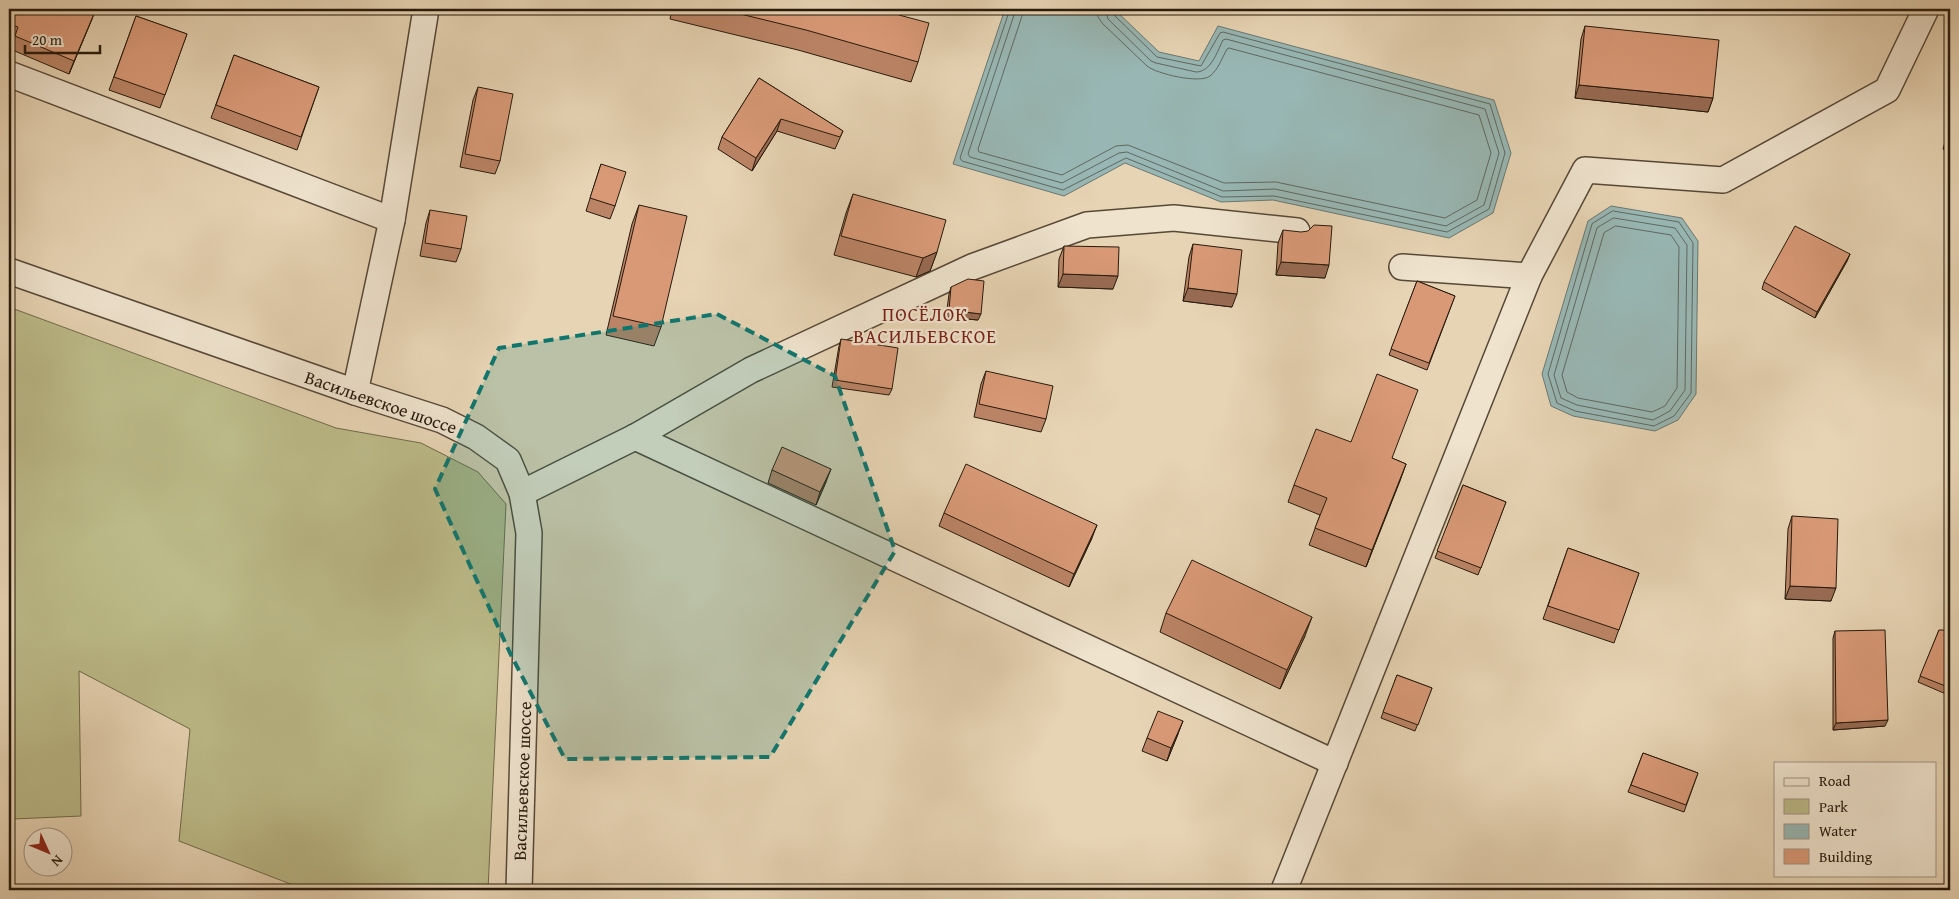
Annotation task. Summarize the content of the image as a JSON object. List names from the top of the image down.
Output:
{
  "streets": {
    "street": ["Васильевское шоссе"]
  },
  "districts": ["ПОСЁЛОК ВАСИЛЬЕВСКОЕ"],
  "legend": [
    "Road",
    "Park",
    "Water",
    "Building"
  ],
  "scale_bar": "20 m",
  "north": "bottom right"
}
